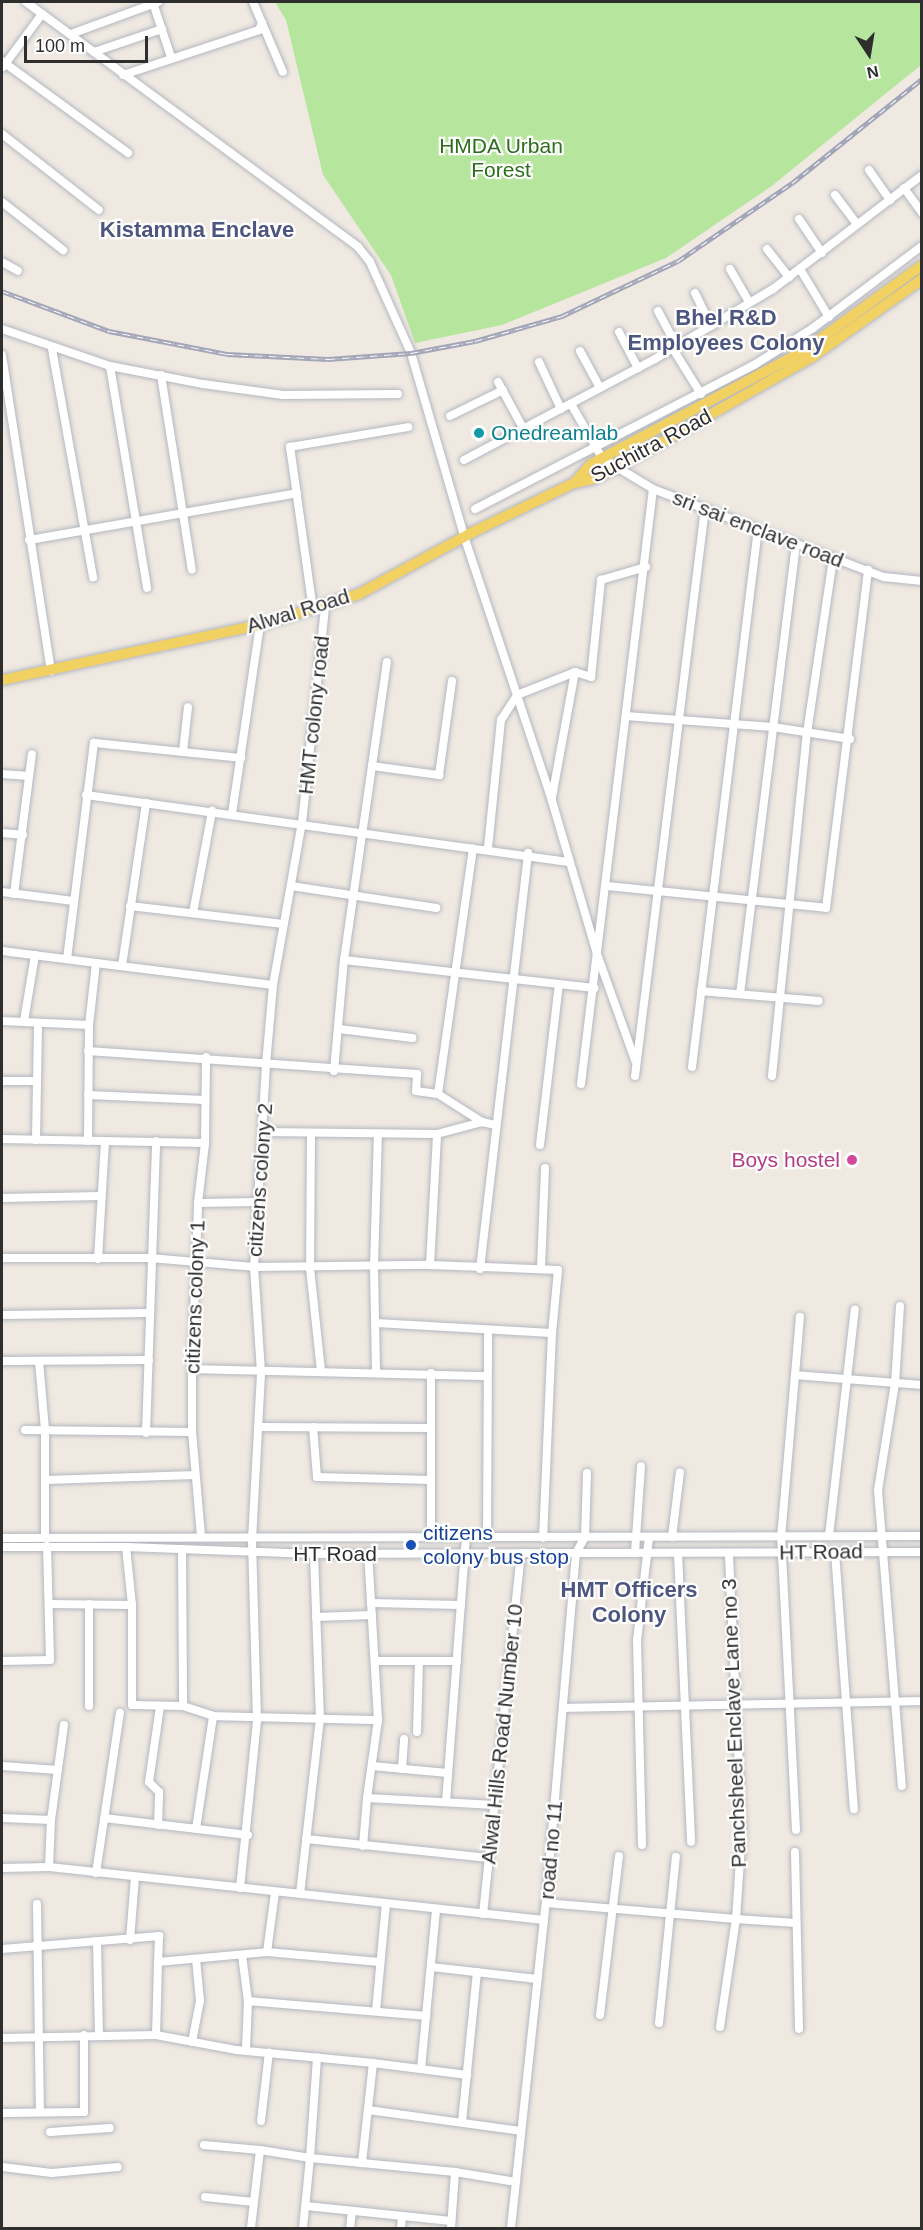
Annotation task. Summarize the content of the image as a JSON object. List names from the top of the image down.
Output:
{
  "streets": {
    "main road": ["Suchitra Road", "Alwal Road"],
    "street": [
      "sri sai enclave road",
      "HMT colony road",
      "citizens colony 2",
      "citizens colony 1",
      "HT Road",
      "Panchsheel Enclave Lane no 3",
      "Alwal Hills Road Number 10",
      "road no 11"
    ]
  },
  "crossings": [
    ["Suchitra Road", "sri sai enclave road"],
    ["Suchitra Road", "Alwal Road"],
    ["Alwal Road", "HMT colony road"],
    ["HMT colony road", "citizens colony 2"],
    ["citizens colony 2", "HT Road"],
    ["citizens colony 1", "HT Road"],
    ["HT Road", "Panchsheel Enclave Lane no 3"],
    ["HT Road", "Alwal Hills Road Number 10"],
    ["HT Road", "road no 11"]
  ],
  "districts": ["Kistamma Enclave", "Bhel R&D Employees Colony", "HMT Officers Colony"],
  "parks": ["HMDA Urban Forest"],
  "places": ["Onedreamlab", "Boys hostel", "citizens colony bus stop"],
  "scale_bar": "100 m",
  "north": "bottom"
}
